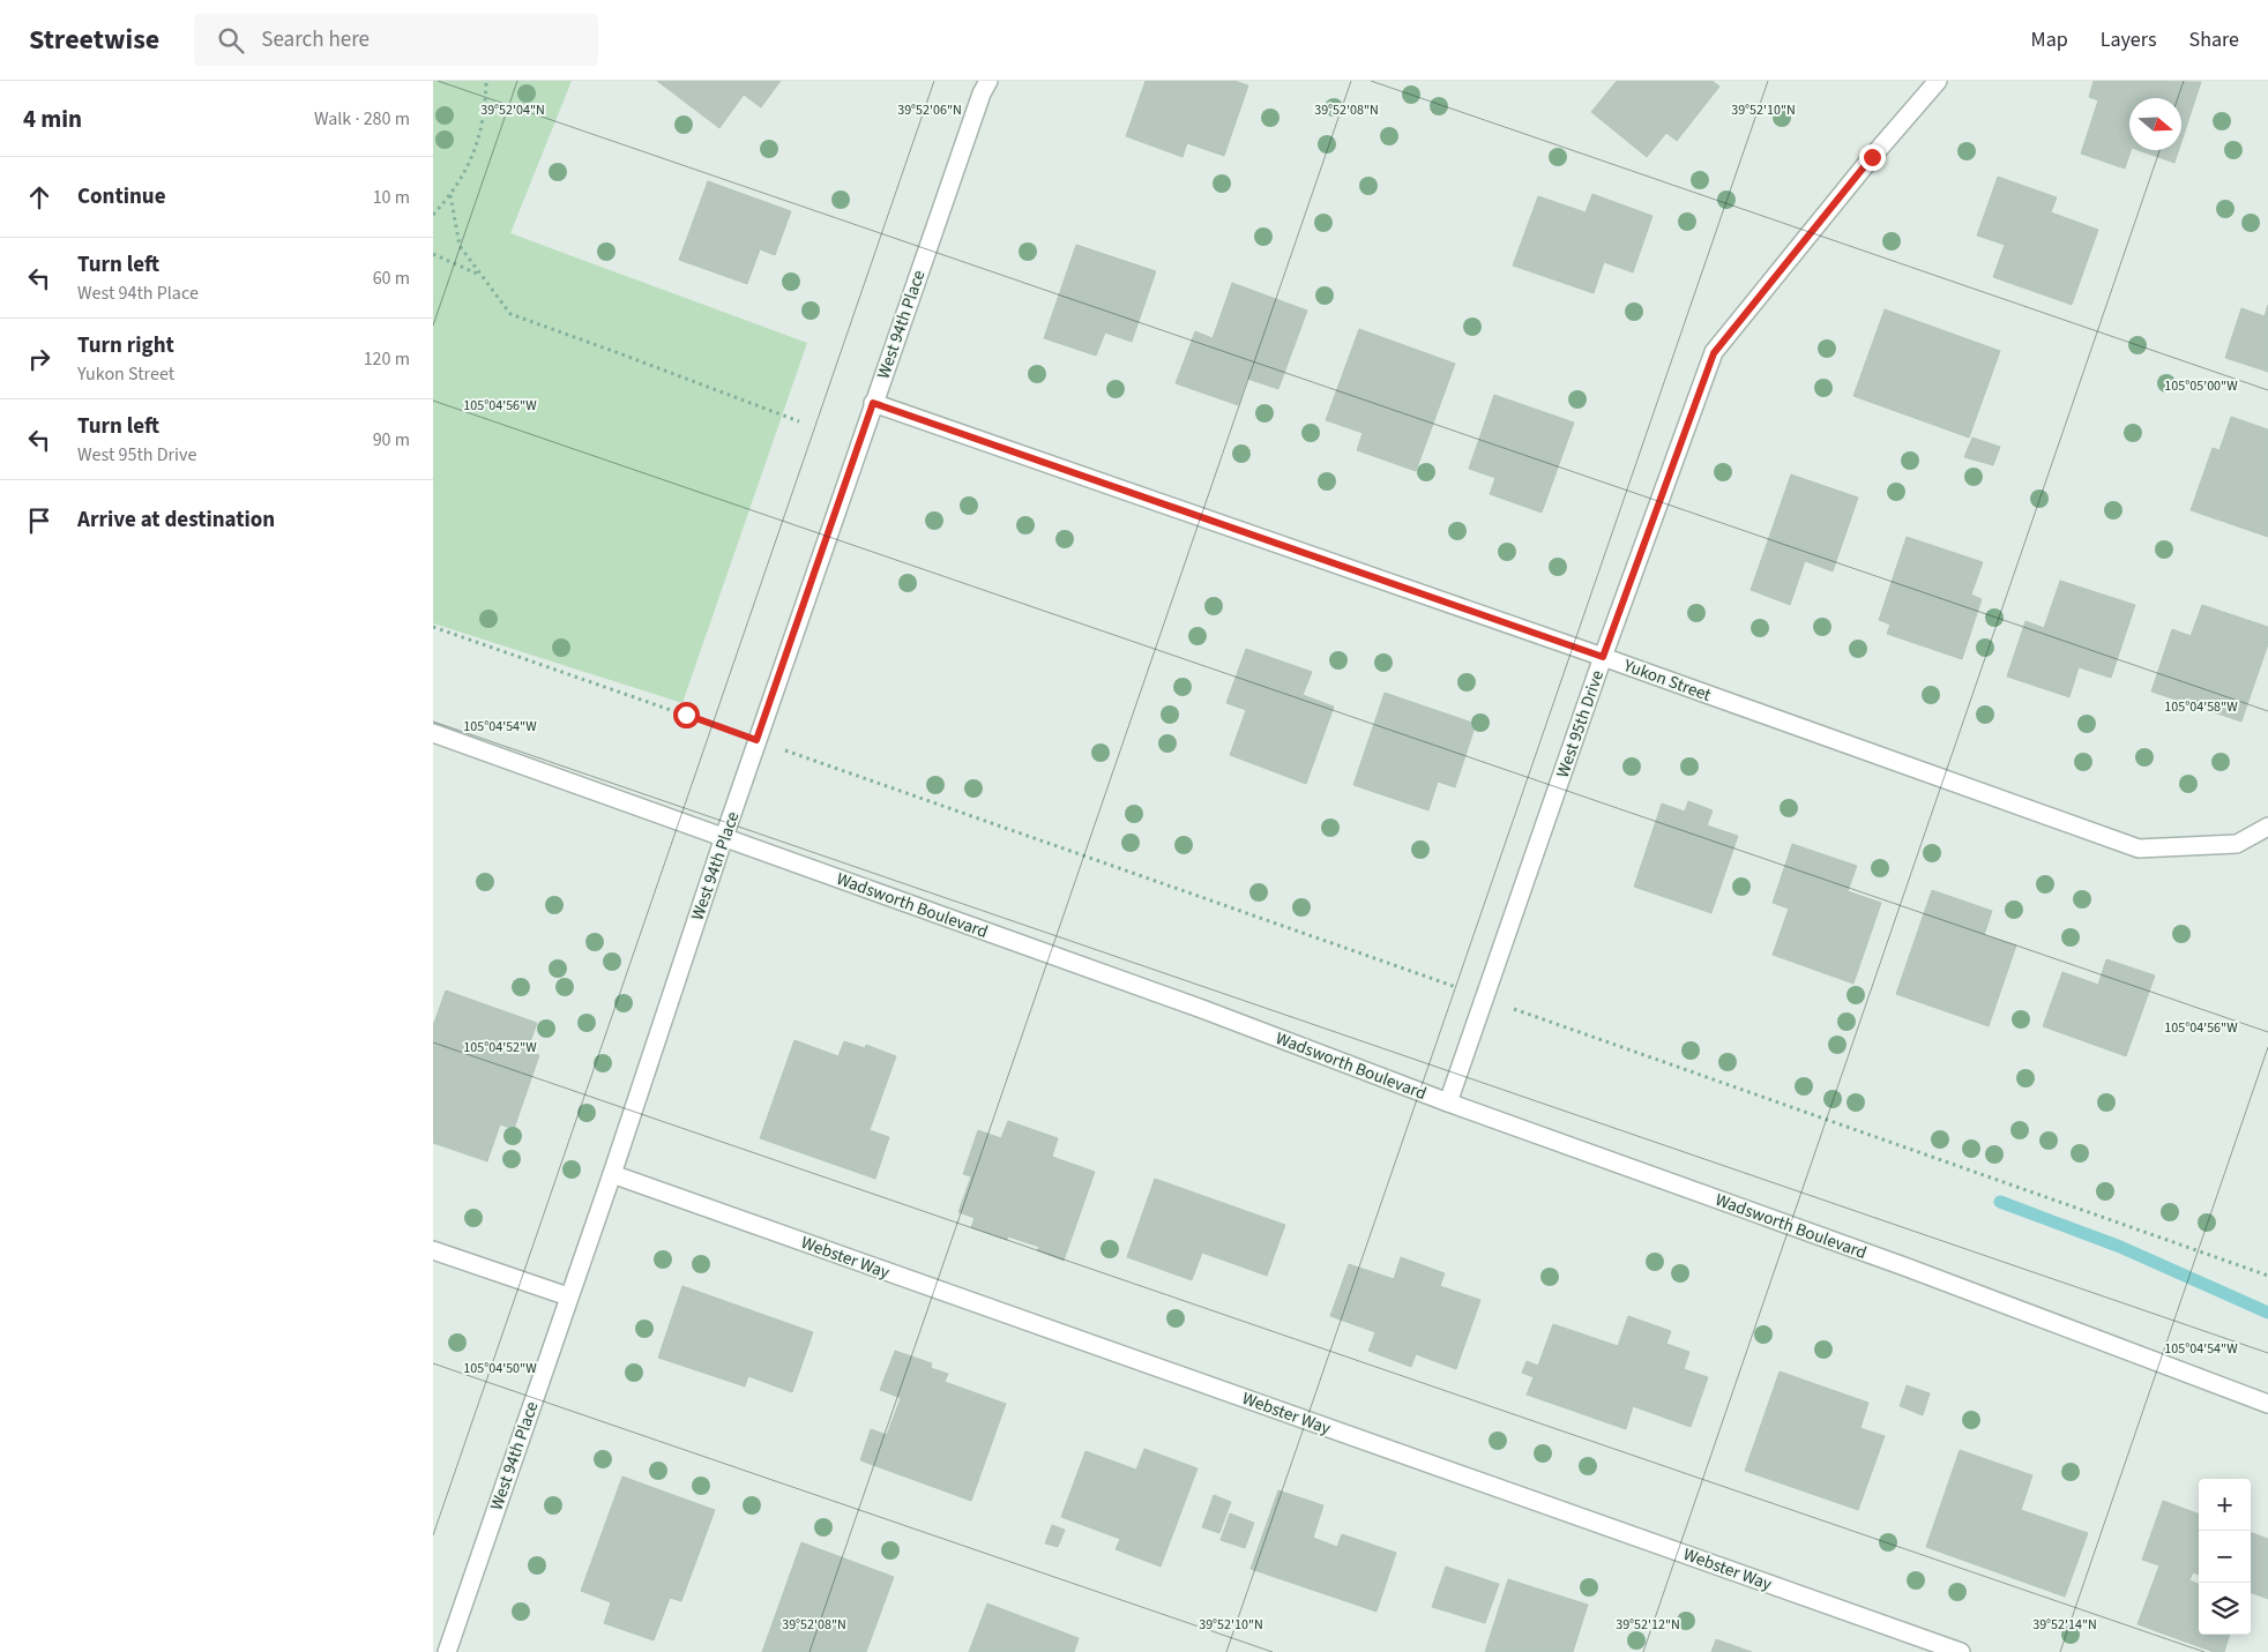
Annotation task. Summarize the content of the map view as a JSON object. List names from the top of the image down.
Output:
{
  "streets": {
    "street": [
      "West 94th Place",
      "Yukon Street",
      "West 95th Drive",
      "Wadsworth Boulevard",
      "Webster Way"
    ]
  },
  "crossings": [
    ["West 94th Place", "Yukon Street"],
    ["West 94th Place", "Wadsworth Boulevard"],
    ["West 94th Place", "Webster Way"],
    ["Yukon Street", "West 95th Drive"],
    ["West 95th Drive", "Wadsworth Boulevard"]
  ],
  "north": "right",
  "page": {
    "header": "Streetwise",
    "search": "Search here",
    "nav": ["Map", "Layers", "Share"],
    "heading": ["4 min", "Walk · 280 m"],
    "list": [
      ["Continue", "10 m"],
      ["Turn left", "West 94th Place", "60 m"],
      ["Turn right", "Yukon Street", "120 m"],
      ["Turn left", "West 95th Drive", "90 m"],
      "Arrive at destination"
    ],
    "map_buttons": ["+", "−"]
  },
  "coordinates": [
    "39°52'08\"N",
    "39°52'10\"N",
    "39°52'04\"N",
    "39°52'06\"N",
    "105°05'00\"W",
    "105°04'56\"W",
    "105°04'58\"W",
    "105°04'54\"W",
    "105°04'52\"W",
    "105°04'50\"W",
    "39°52'12\"N",
    "39°52'14\"N"
  ]
}
